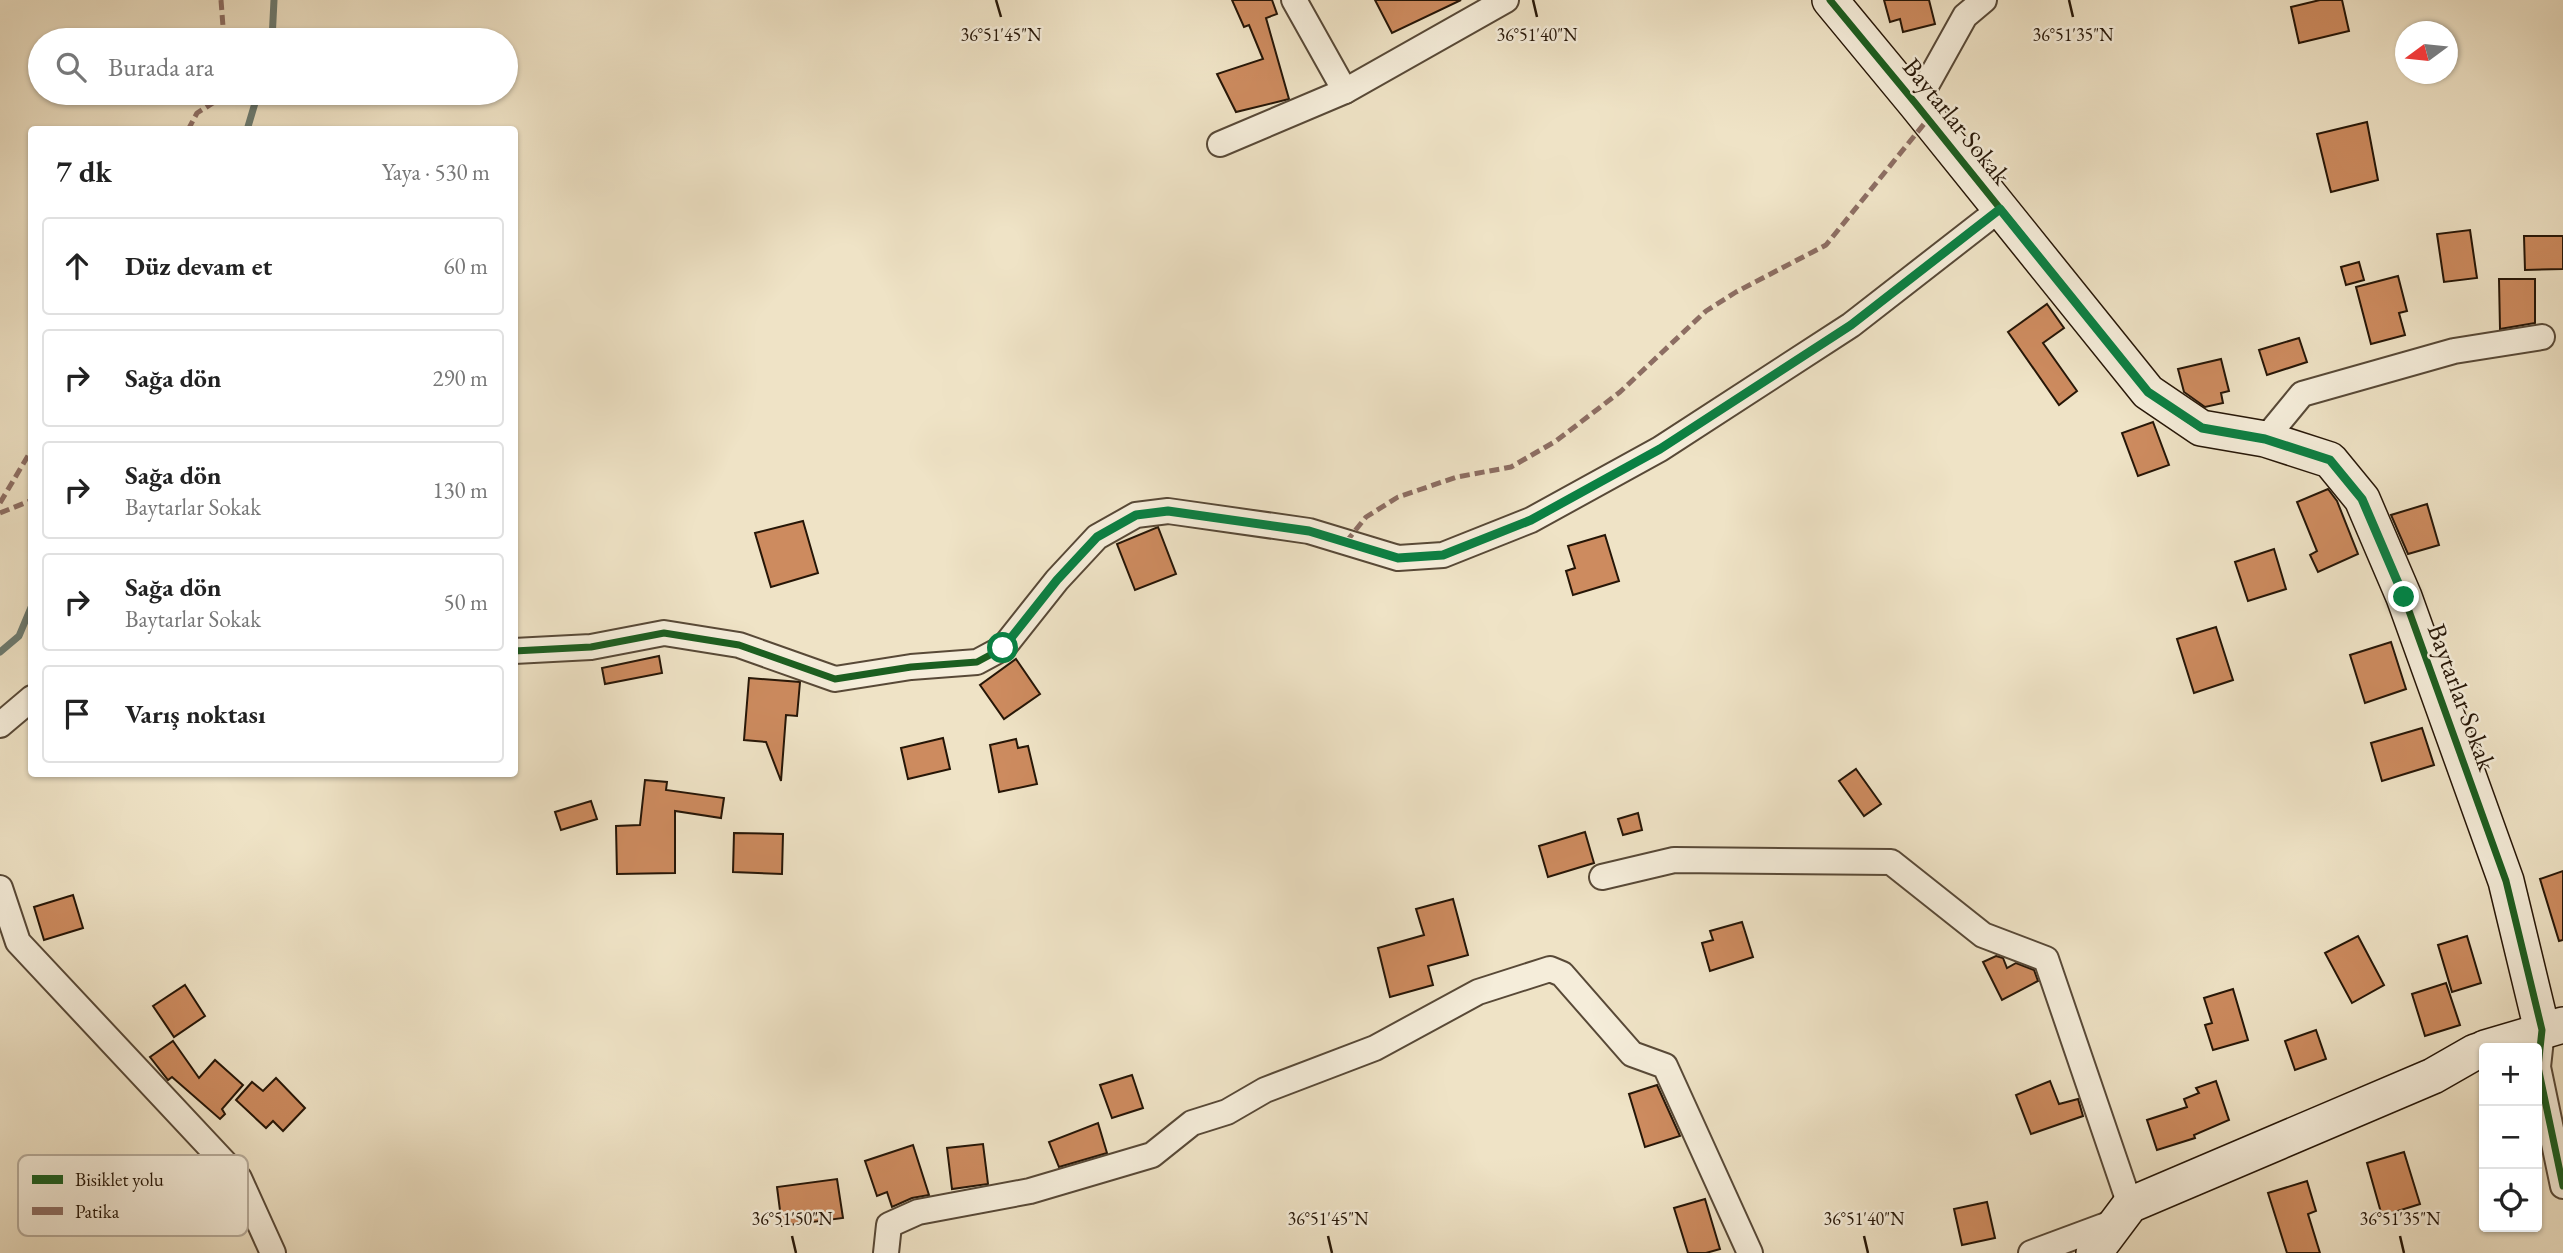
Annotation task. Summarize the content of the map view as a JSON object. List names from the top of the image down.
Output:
{
  "streets": {
    "street": ["Baytarlar Sokak"]
  },
  "legend": ["Bisiklet yolu", "Patika"],
  "north": "left",
  "page": {
    "search": "Burada ara",
    "heading": ["7 dk", "Yaya · 530 m"],
    "list": [
      ["Düz devam et", "60 m"],
      ["Sağa dön", "290 m"],
      ["Sağa dön", "Baytarlar Sokak", "130 m"],
      ["Sağa dön", "Baytarlar Sokak", "50 m"],
      "Varış noktası"
    ],
    "map_buttons": ["+", "−"]
  },
  "coordinates": [
    "36°51'45\"N",
    "36°51'40\"N",
    "36°51'35\"N",
    "36°51'50\"N"
  ]
}
